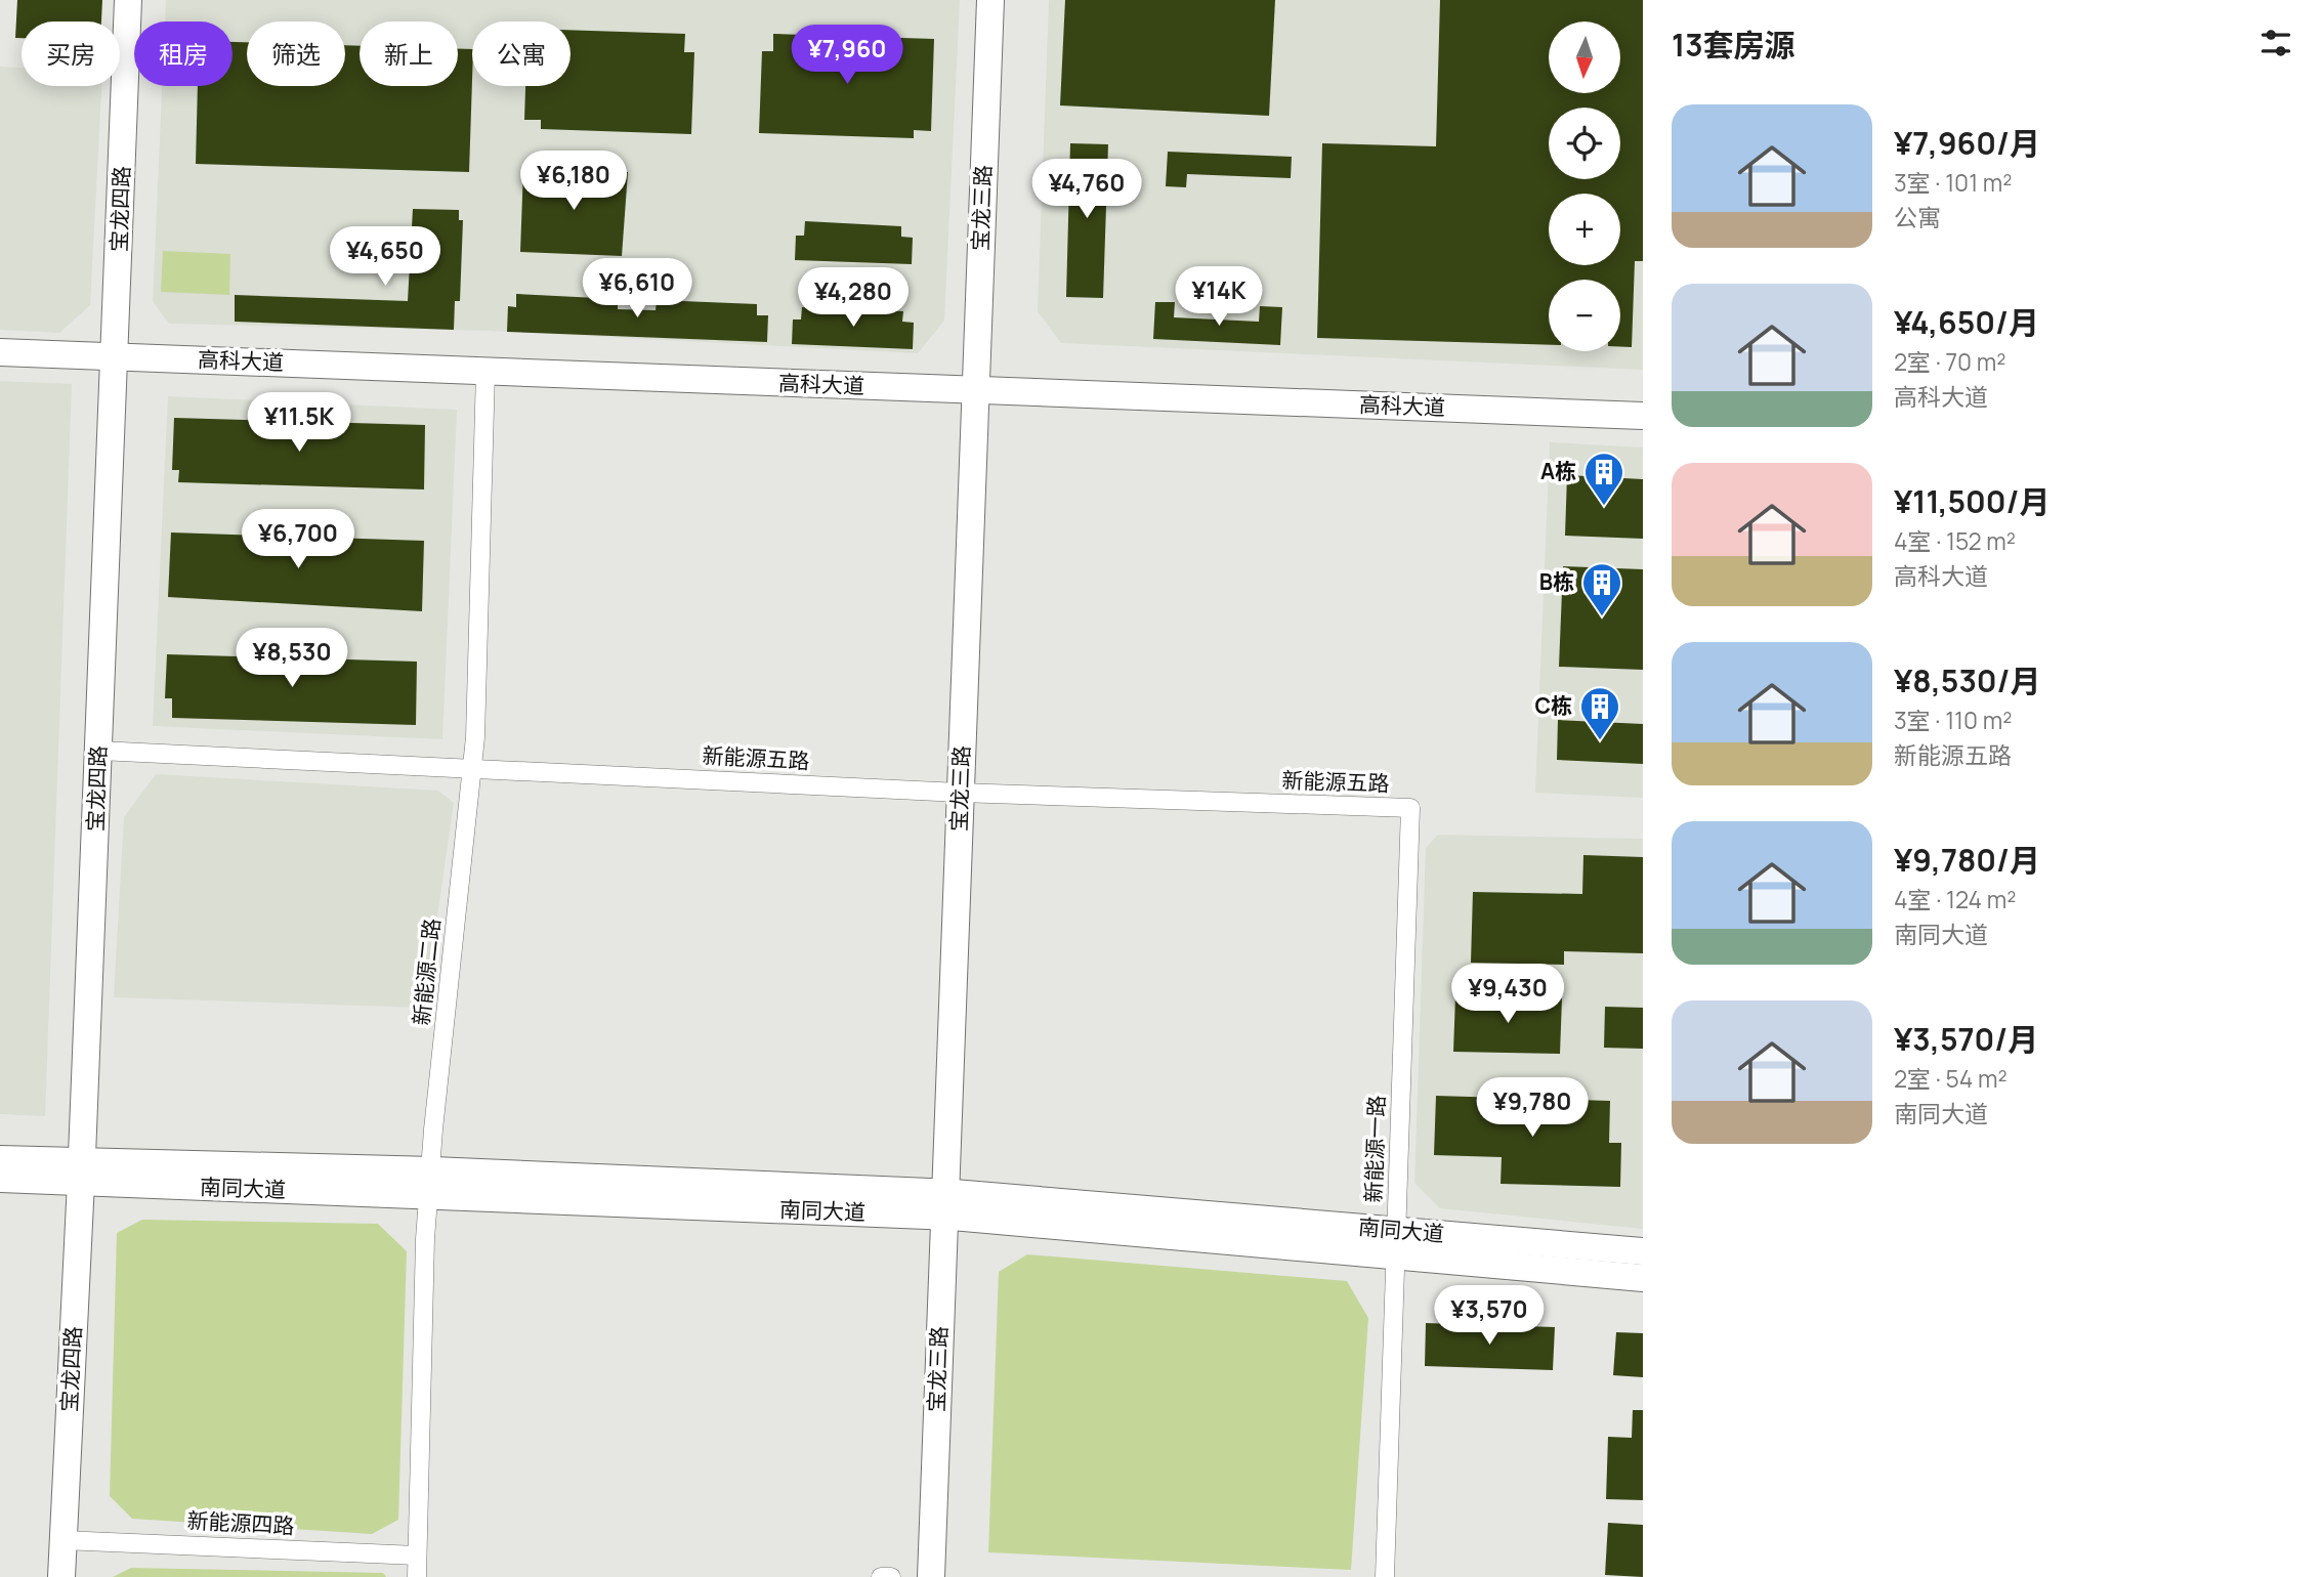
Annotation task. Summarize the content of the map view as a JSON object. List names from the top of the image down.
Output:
{
  "streets": {
    "street": [
      "宝龙三路",
      "宝龙四路",
      "高科大道",
      "新能源五路",
      "新能源二路",
      "新能源一路",
      "南同大道",
      "新能源四路"
    ]
  },
  "crossings": [
    ["宝龙三路", "高科大道"],
    ["宝龙三路", "新能源五路"],
    ["宝龙三路", "南同大道"],
    ["宝龙四路", "高科大道"],
    ["宝龙四路", "新能源五路"],
    ["宝龙四路", "南同大道"],
    ["宝龙四路", "新能源四路"],
    ["高科大道", "新能源二路"],
    ["新能源五路", "新能源二路"],
    ["新能源五路", "新能源一路"],
    ["新能源二路", "南同大道"],
    ["新能源二路", "新能源四路"],
    ["新能源一路", "南同大道"]
  ],
  "places": {
    "building": ["A栋", "B栋", "C栋"]
  },
  "north": "bottom",
  "page": {
    "heading": "13套房源",
    "map_buttons": ["+", "−"],
    "chip": [
      "买房",
      "租房",
      "筛选",
      "新上",
      "公寓"
    ],
    "price": [
      "¥7,960",
      "¥6,180",
      "¥4,760",
      "¥4,650",
      "¥6,610",
      "¥14K",
      "¥4,280",
      "¥11.5K",
      "¥6,700",
      "¥8,530",
      "¥9,430",
      "¥9,780",
      "¥3,570"
    ],
    "list": [
      {
        "name": "¥7,960/月",
        "note": "3室 · 101 m² · 公寓"
      },
      {
        "name": "¥4,650/月",
        "note": "2室 · 70 m² · 高科大道"
      },
      {
        "name": "¥11,500/月",
        "note": "4室 · 152 m² · 高科大道"
      },
      {
        "name": "¥8,530/月",
        "note": "3室 · 110 m² · 新能源五路"
      },
      {
        "name": "¥9,780/月",
        "note": "4室 · 124 m² · 南同大道"
      },
      {
        "name": "¥3,570/月",
        "note": "2室 · 54 m² · 南同大道"
      }
    ]
  }
}
